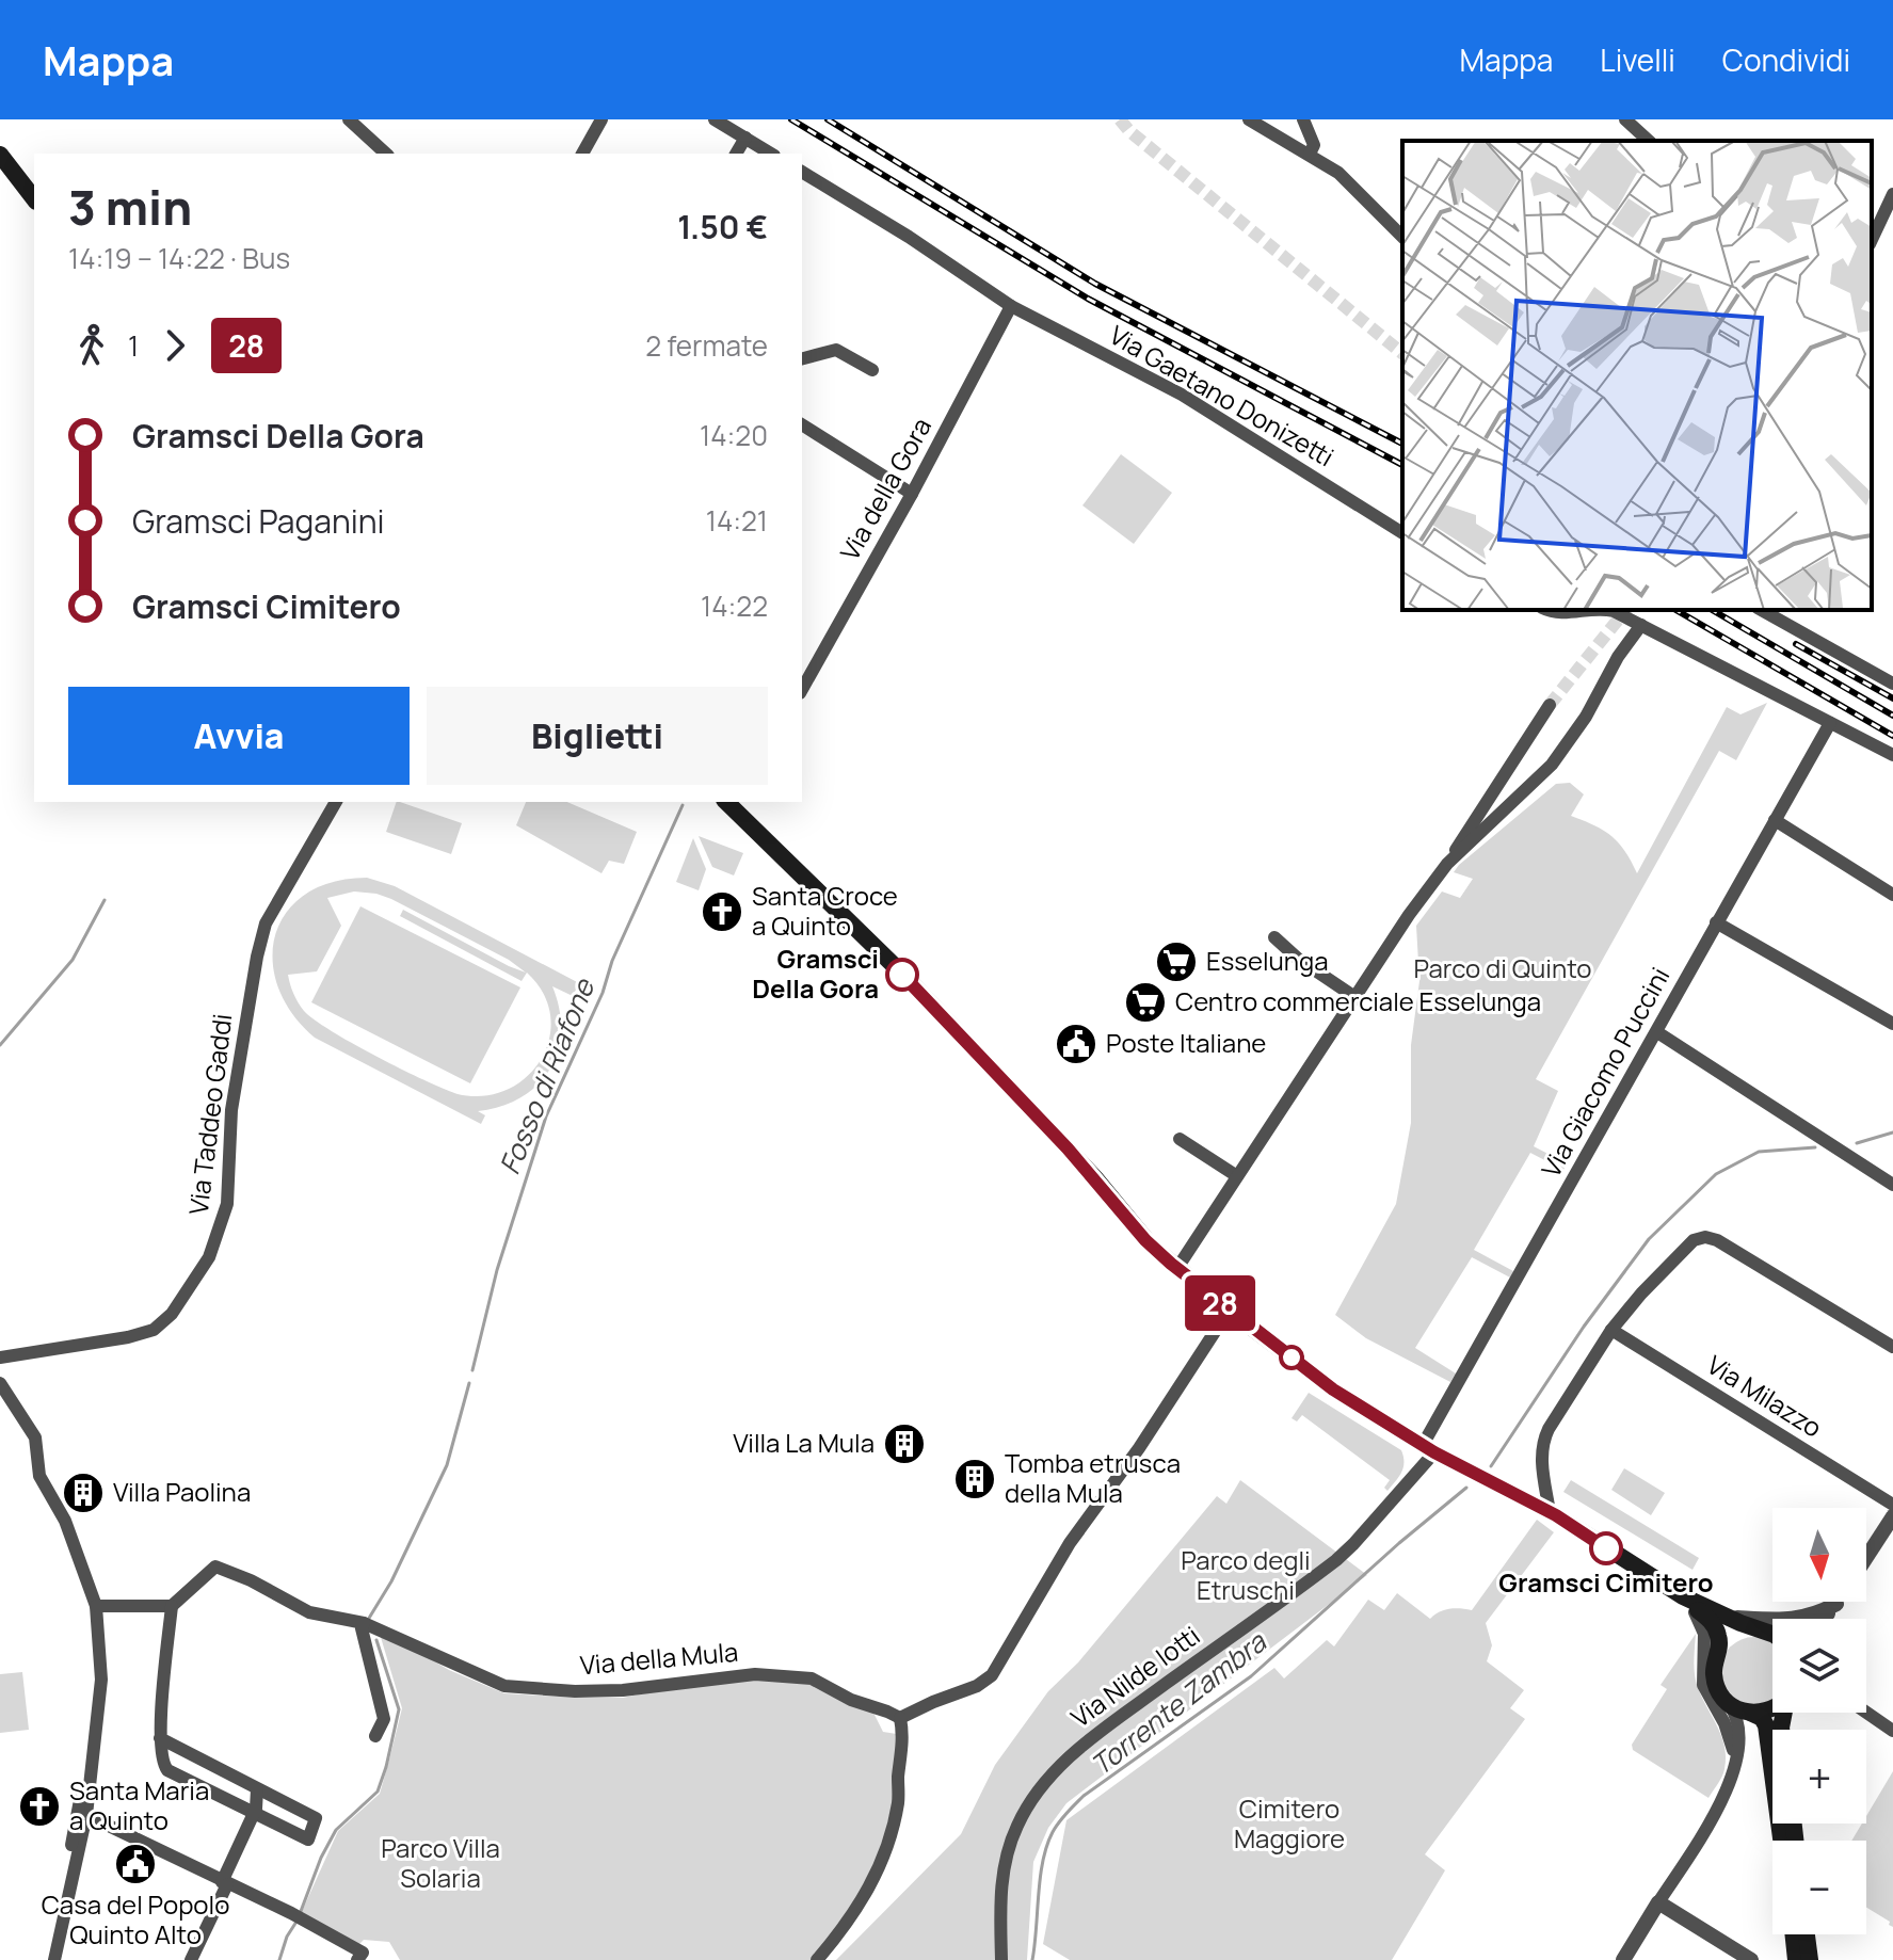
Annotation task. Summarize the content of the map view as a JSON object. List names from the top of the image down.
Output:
{
  "streets": {
    "street": [
      "Via Gaetano Donizetti",
      "Via della Gora",
      "Via Giacomo Puccini",
      "Via Taddeo Gaddi",
      "Via Milazzo",
      "Via della Mula",
      "Via Nilde Iotti"
    ]
  },
  "crossings": [
    ["Via Gaetano Donizetti", "Via della Gora"],
    ["Via Giacomo Puccini", "Via Nilde Iotti"]
  ],
  "water": ["Fosso di Riafone", "Torrente Zambra"],
  "parks": [
    "Parco di Quinto",
    "Parco degli Etruschi",
    "Cimitero Maggiore",
    "Parco Villa Solaria"
  ],
  "places": {
    "church": ["Santa Croce a Quinto", "Santa Maria a Quinto"],
    "supermarket": ["Esselunga", "Centro commerciale Esselunga"],
    "other": ["Gramsci Della Gora", "Gramsci Cimitero"],
    "public building": ["Poste Italiane", "Casa del Popolo Quinto Alto"],
    "building": ["Villa La Mula", "Tomba etrusca della Mula", "Villa Paolina"]
  },
  "lines": ["bus line 28"],
  "north": "bottom",
  "page": {
    "header": "Mappa",
    "nav": ["Mappa", "Livelli", "Condividi"],
    "on_map": "28",
    "heading": ["3 min", "14:19 – 14:22 · Bus", "1.50 €"],
    "legs": ["1", "28", "2 fermate"],
    "list": [
      {
        "name": "Gramsci Della Gora",
        "value": "14:20"
      },
      {
        "name": "Gramsci Paganini",
        "value": "14:21"
      },
      {
        "name": "Gramsci Cimitero",
        "value": "14:22"
      }
    ],
    "buttons": ["Avvia", "Biglietti"],
    "map_buttons": ["+", "−"]
  }
}
